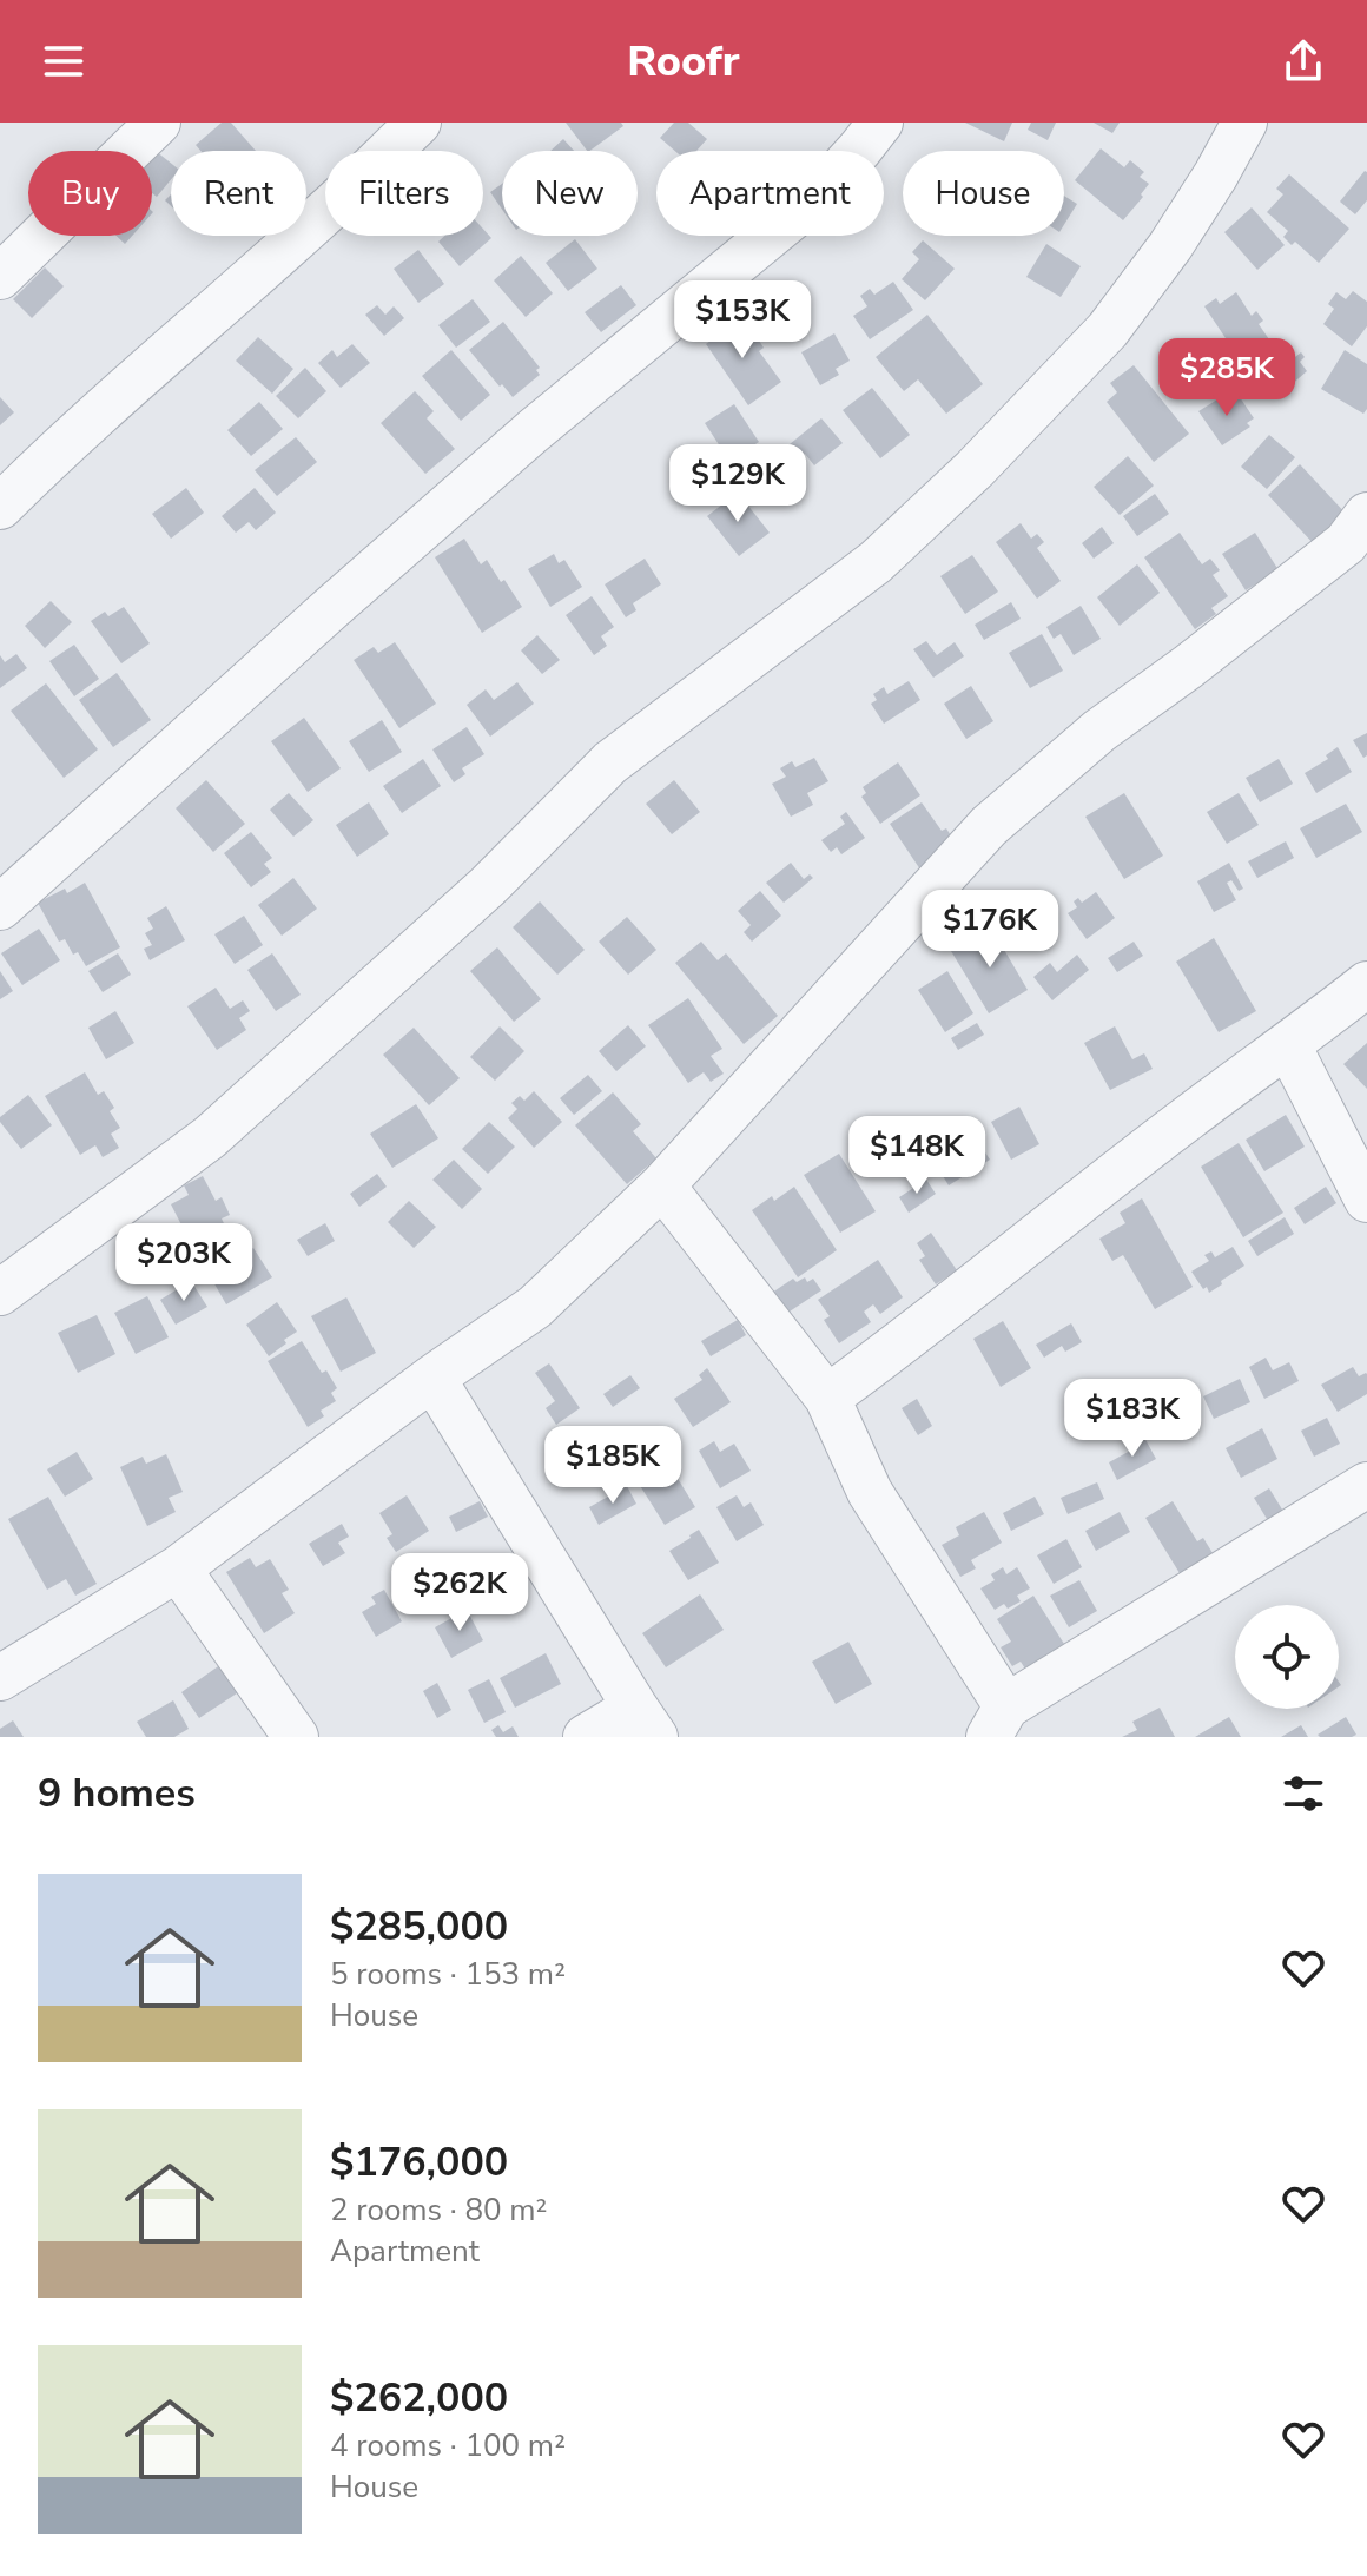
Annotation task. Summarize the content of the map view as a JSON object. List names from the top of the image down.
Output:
{
  "page": {
    "header": "Roofr",
    "chip": [
      "Buy",
      "Rent",
      "Filters",
      "New",
      "Apartment",
      "House"
    ],
    "price": [
      "$153K",
      "$285K",
      "$129K",
      "$176K",
      "$148K",
      "$203K",
      "$183K",
      "$185K",
      "$262K"
    ],
    "heading": "9 homes",
    "list": [
      {
        "name": "$285,000",
        "note": "5 rooms · 153 m² · House"
      },
      {
        "name": "$176,000",
        "note": "2 rooms · 80 m² · Apartment"
      },
      {
        "name": "$262,000",
        "note": "4 rooms · 100 m² · House"
      }
    ]
  }
}
